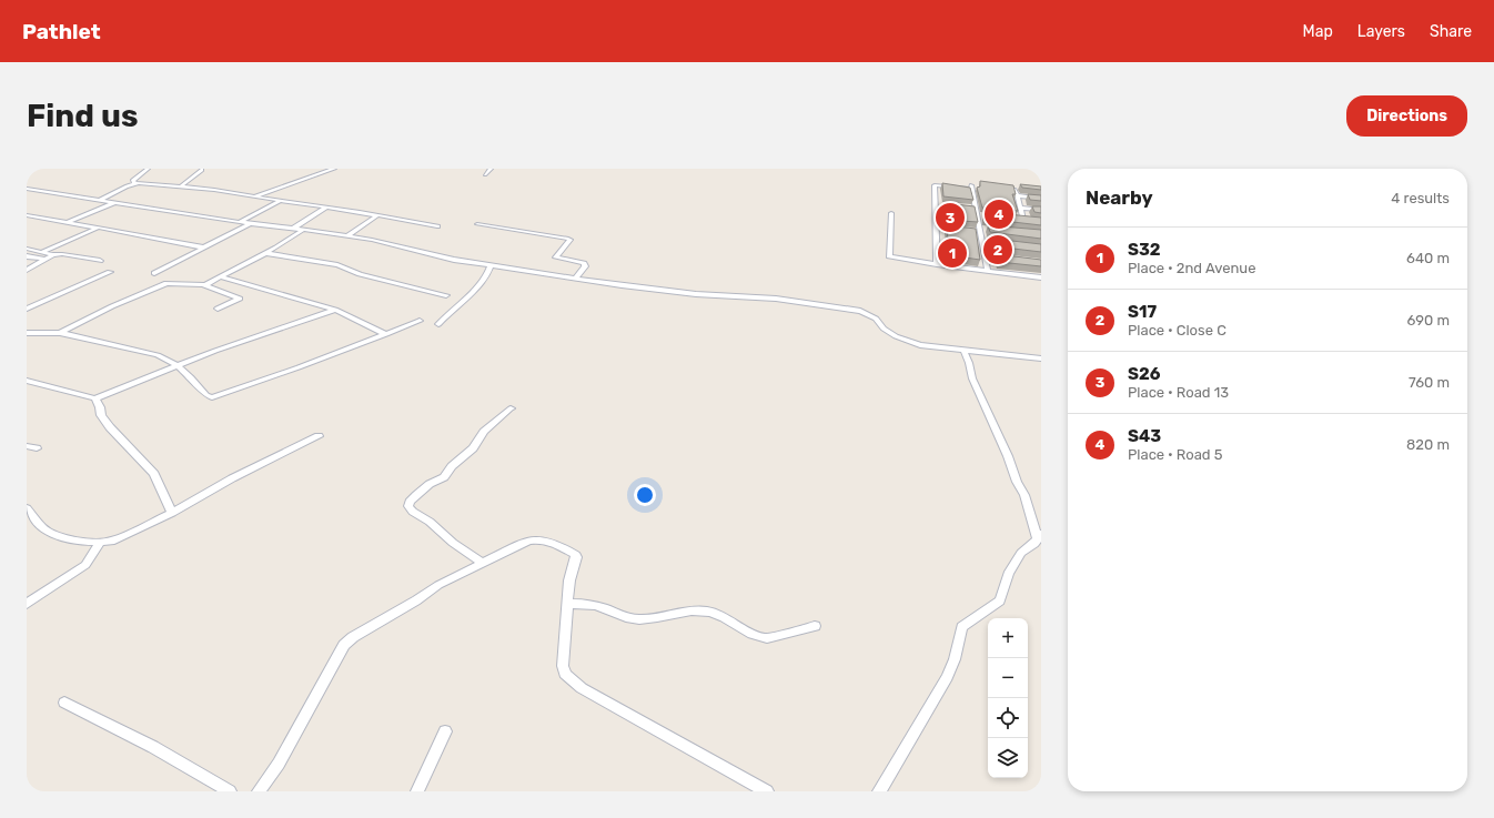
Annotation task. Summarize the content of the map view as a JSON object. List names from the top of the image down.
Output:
{
  "page": {
    "header": "Pathlet",
    "nav": ["Map", "Layers", "Share"],
    "buttons": "Directions",
    "title": "Find us",
    "heading": ["Nearby", "4 results"],
    "pins": [
      "4",
      "3",
      "2",
      "1"
    ],
    "list": [
      {
        "mark": "1",
        "name": "S32",
        "note": "Place · 2nd Avenue",
        "value": "640 m"
      },
      {
        "mark": "2",
        "name": "S17",
        "note": "Place · Close C",
        "value": "690 m"
      },
      {
        "mark": "3",
        "name": "S26",
        "note": "Place · Road 13",
        "value": "760 m"
      },
      {
        "mark": "4",
        "name": "S43",
        "note": "Place · Road 5",
        "value": "820 m"
      }
    ],
    "map_buttons": ["+", "−"]
  }
}
